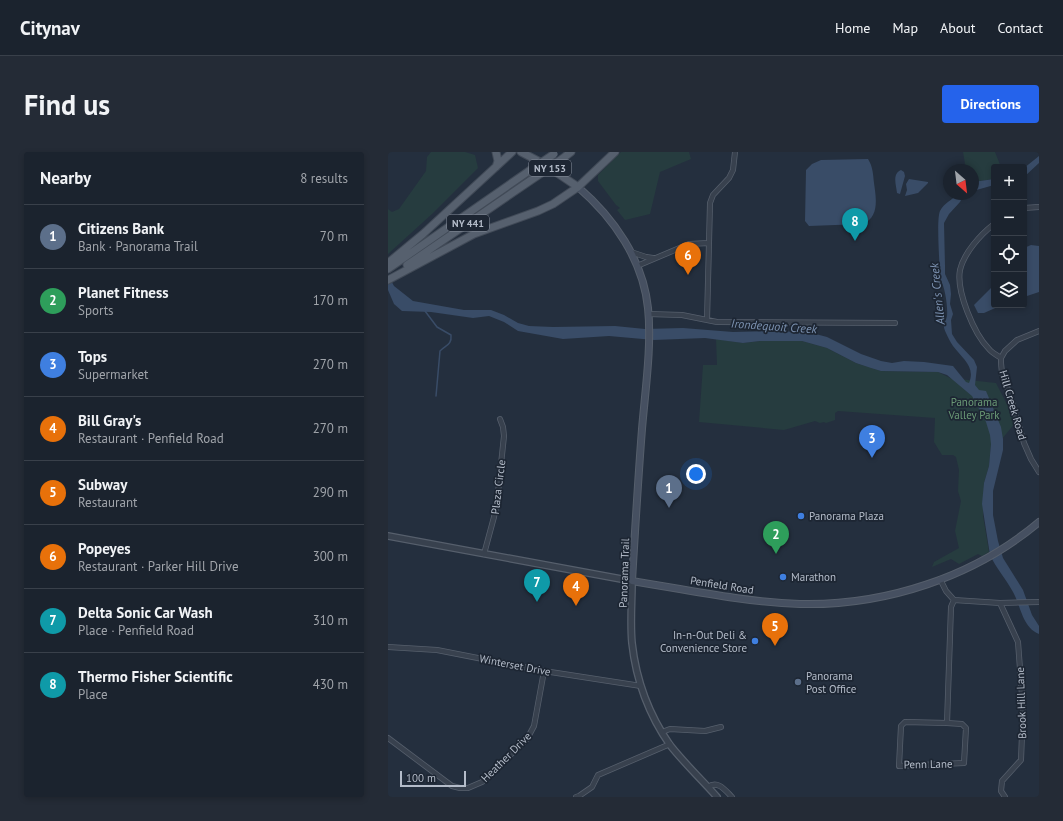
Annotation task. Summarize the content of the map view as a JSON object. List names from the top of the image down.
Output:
{
  "streets": {
    "main road": [
      "NY 153",
      "NY 441",
      "Panorama Trail",
      "Penfield Road"
    ],
    "street": [
      "Hill Creek Road",
      "Plaza Circle",
      "Winterset Drive",
      "Brook Hill Lane",
      "Heather Drive",
      "Penn Lane"
    ]
  },
  "crossings": [
    ["NY 153", "Panorama Trail"],
    ["Plaza Circle", "Penfield Road"],
    ["Panorama Trail", "Penfield Road"],
    ["Panorama Trail", "Winterset Drive"],
    ["Winterset Drive", "Heather Drive"]
  ],
  "water": ["Allen's Creek", "Irondequoit Creek"],
  "parks": ["Panorama Valley Park"],
  "places": [
    "Panorama Plaza",
    "Marathon",
    "In-n-Out Deli & Convenience Store",
    "Panorama Post Office"
  ],
  "scale_bar": "100 m",
  "north": "bottom right",
  "page": {
    "header": "Citynav",
    "nav": [
      "Home",
      "Map",
      "About",
      "Contact"
    ],
    "buttons": "Directions",
    "title": "Find us",
    "heading": ["Nearby", "8 results"],
    "map_buttons": ["+", "−"],
    "list": [
      {
        "mark": "1",
        "name": "Citizens Bank",
        "note": "Bank · Panorama Trail",
        "value": "70 m"
      },
      {
        "mark": "2",
        "name": "Planet Fitness",
        "note": "Sports",
        "value": "170 m"
      },
      {
        "mark": "3",
        "name": "Tops",
        "note": "Supermarket",
        "value": "270 m"
      },
      {
        "mark": "4",
        "name": "Bill Gray's",
        "note": "Restaurant · Penfield Road",
        "value": "270 m"
      },
      {
        "mark": "5",
        "name": "Subway",
        "note": "Restaurant",
        "value": "290 m"
      },
      {
        "mark": "6",
        "name": "Popeyes",
        "note": "Restaurant · Parker Hill Drive",
        "value": "300 m"
      },
      {
        "mark": "7",
        "name": "Delta Sonic Car Wash",
        "note": "Place · Penfield Road",
        "value": "310 m"
      },
      {
        "mark": "8",
        "name": "Thermo Fisher Scientific",
        "note": "Place",
        "value": "430 m"
      }
    ],
    "pins": [
      "8",
      "6",
      "3",
      "1",
      "2",
      "7",
      "4",
      "5"
    ],
    "scale": "100 m"
  }
}
